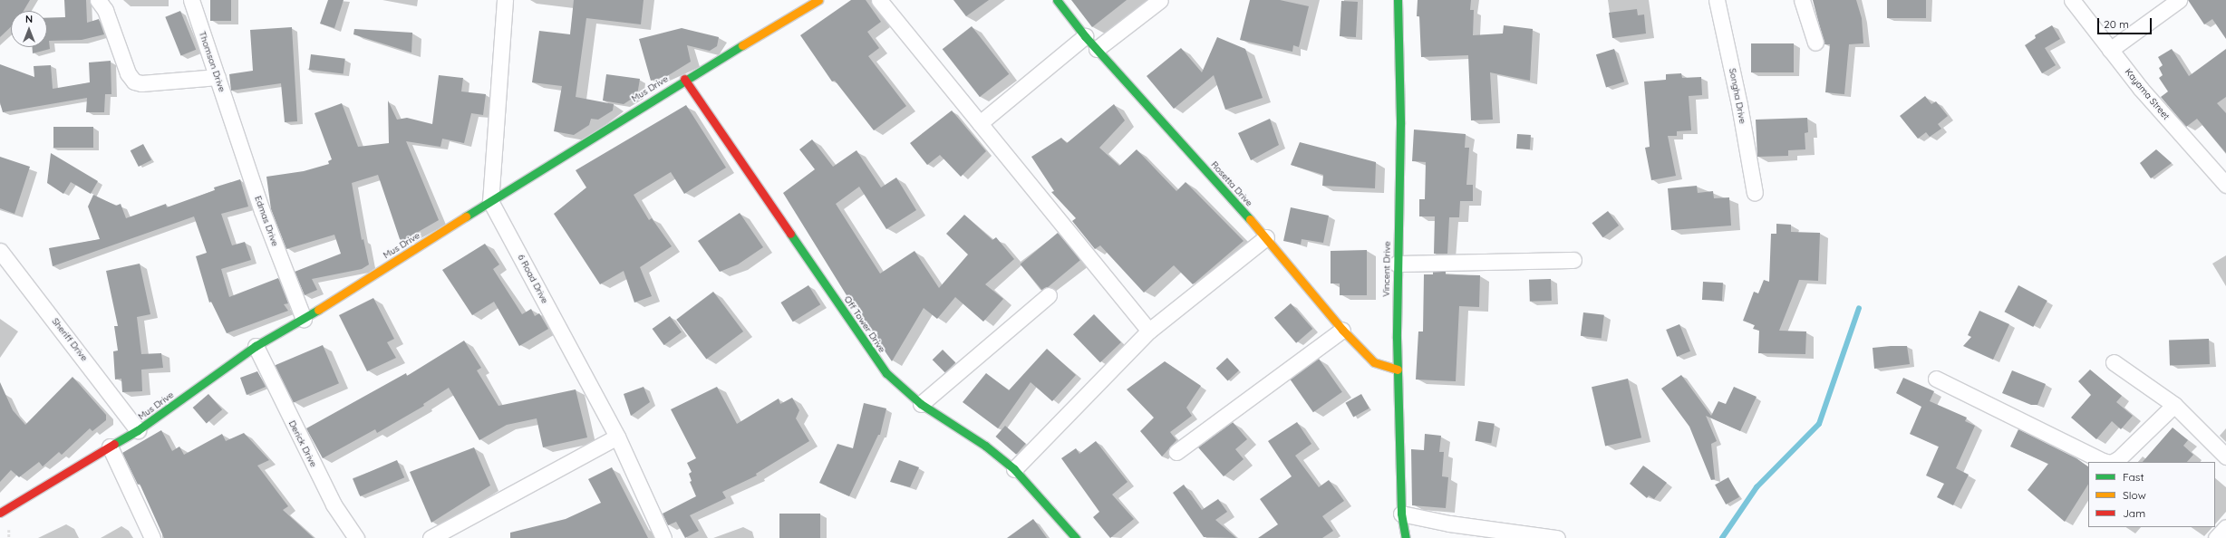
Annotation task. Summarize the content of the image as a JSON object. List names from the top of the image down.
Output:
{
  "streets": {
    "street": [
      "Thomson Drive",
      "Mus Drive",
      "Kayama Street",
      "Songha Drive",
      "Rosetta Drive",
      "Edmas Drive",
      "Vincent Drive",
      "6 Road Drive",
      "Off Tower Drive",
      "Sheriff Drive",
      "Derick Drive"
    ]
  },
  "crossings": [
    ["Thomson Drive", "Edmas Drive"],
    ["Mus Drive", "Edmas Drive"],
    ["Mus Drive", "6 Road Drive"],
    ["Mus Drive", "Off Tower Drive"],
    ["Mus Drive", "Sheriff Drive"],
    ["Mus Drive", "Derick Drive"],
    ["Rosetta Drive", "Vincent Drive"]
  ],
  "legend": ["Fast", "Slow", "Jam"],
  "scale_bar": "20 m",
  "north": "top"
}
